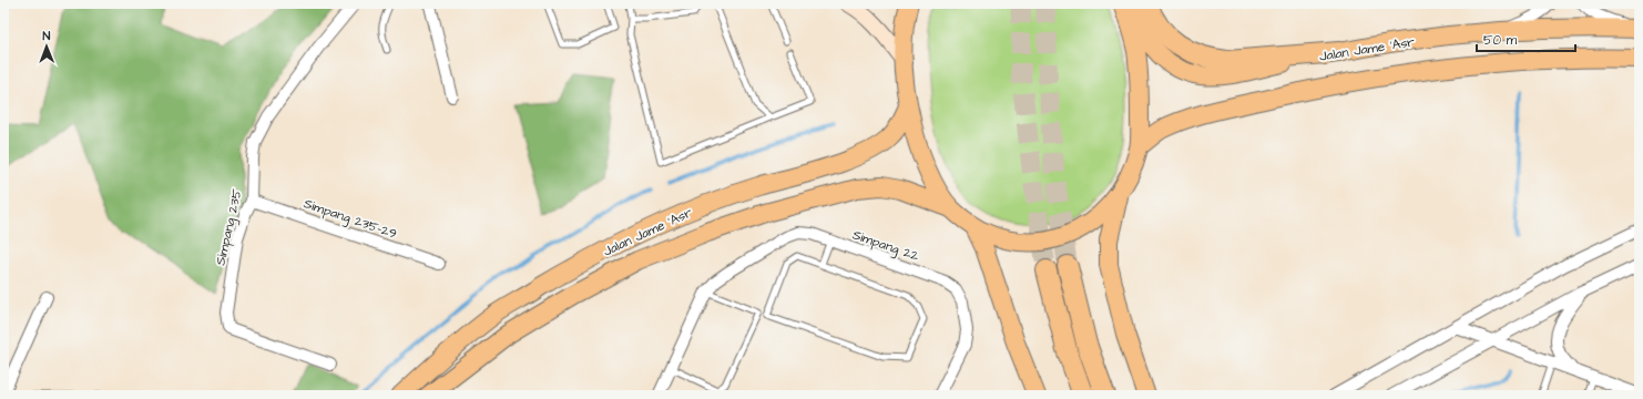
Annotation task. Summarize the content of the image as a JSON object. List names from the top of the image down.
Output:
{
  "streets": {
    "main road": ["Jalan Jame 'Asr"],
    "street": ["Simpang 235-29", "Simpang 235", "Simpang 22"]
  },
  "crossings": [
    ["Simpang 235-29", "Simpang 235"]
  ],
  "scale_bar": "50 m",
  "north": "top"
}
